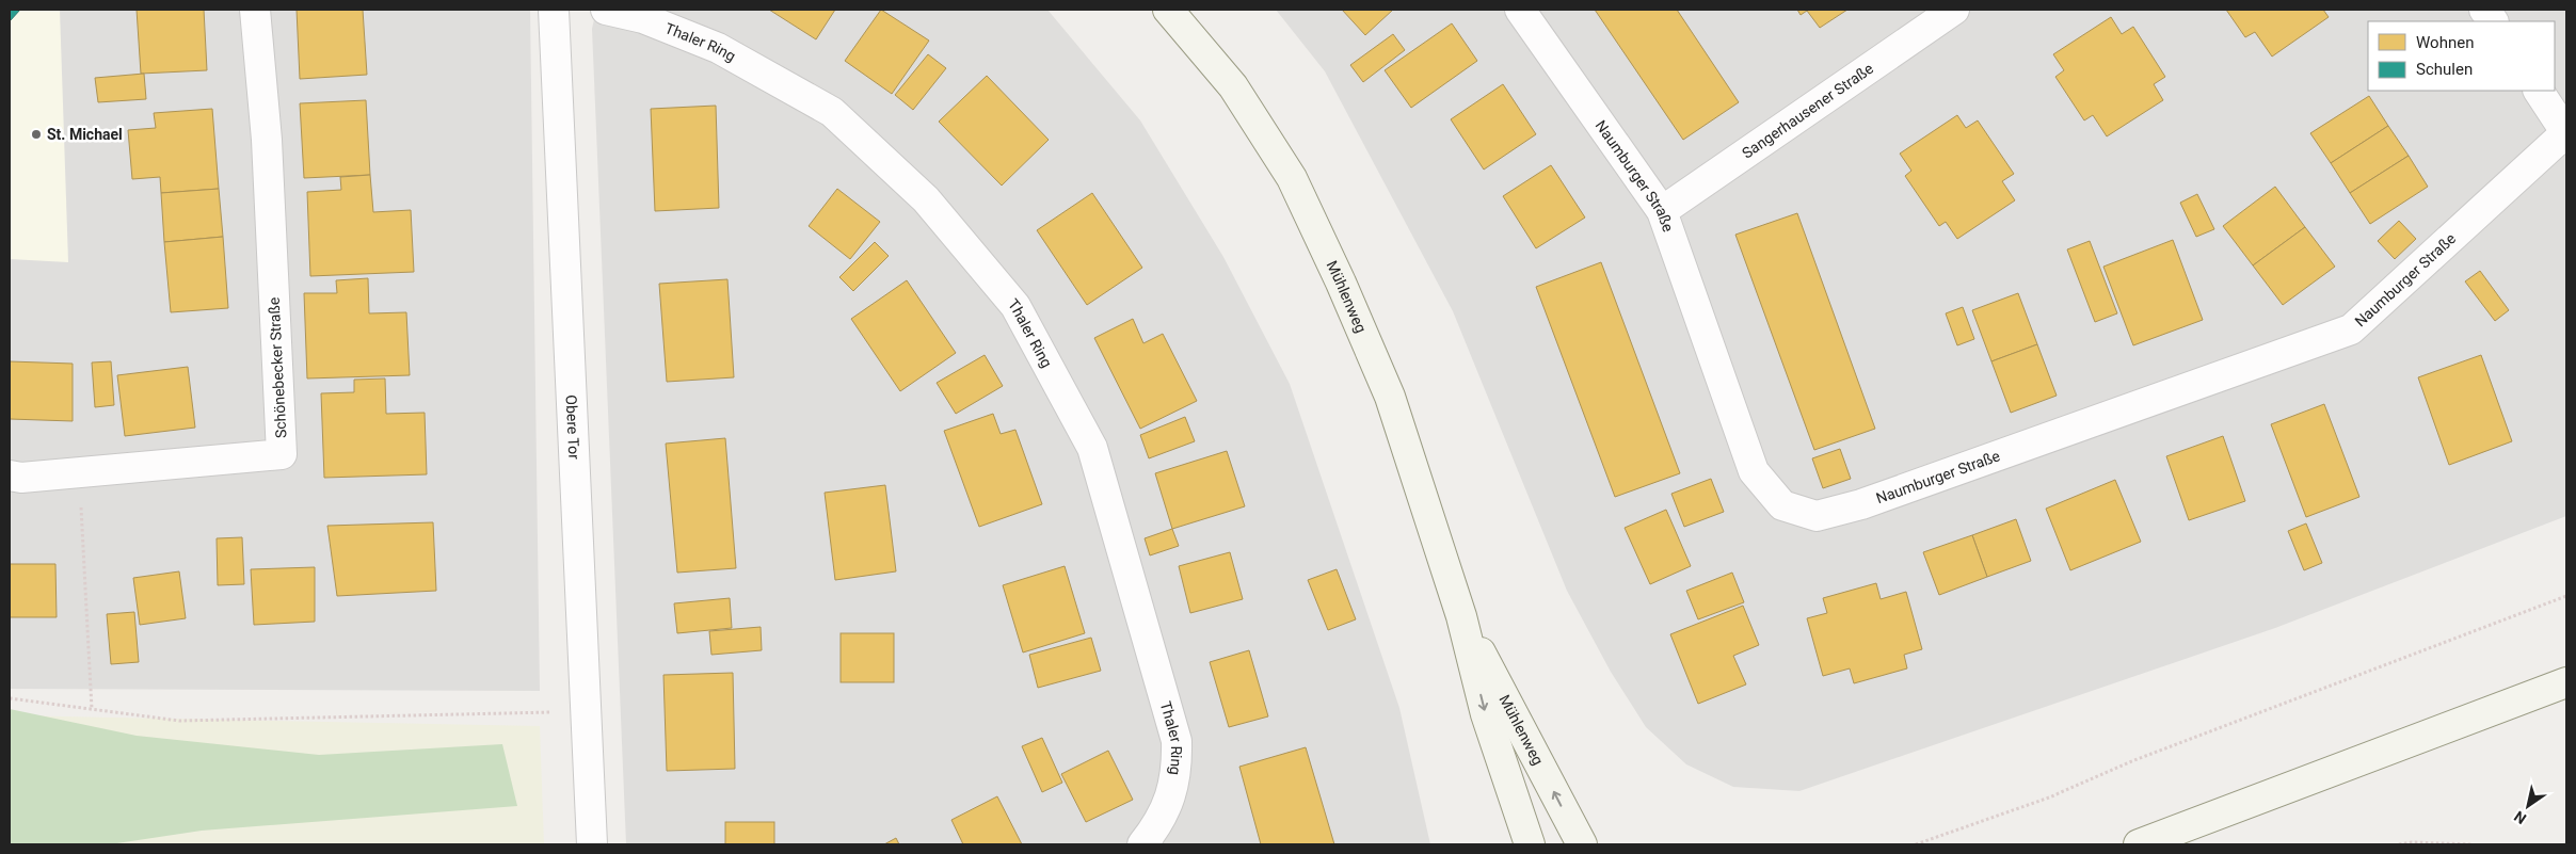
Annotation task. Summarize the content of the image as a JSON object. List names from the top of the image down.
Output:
{
  "streets": {
    "street": [
      "Thaler Ring",
      "Sangerhausener Straße",
      "Naumburger Straße",
      "Mühlenweg",
      "Schönebecker Straße",
      "Obere Tor"
    ]
  },
  "crossings": [
    ["Sangerhausener Straße", "Naumburger Straße"]
  ],
  "places": ["St. Michael"],
  "legend": ["Wohnen", "Schulen"],
  "north": "bottom left"
}
